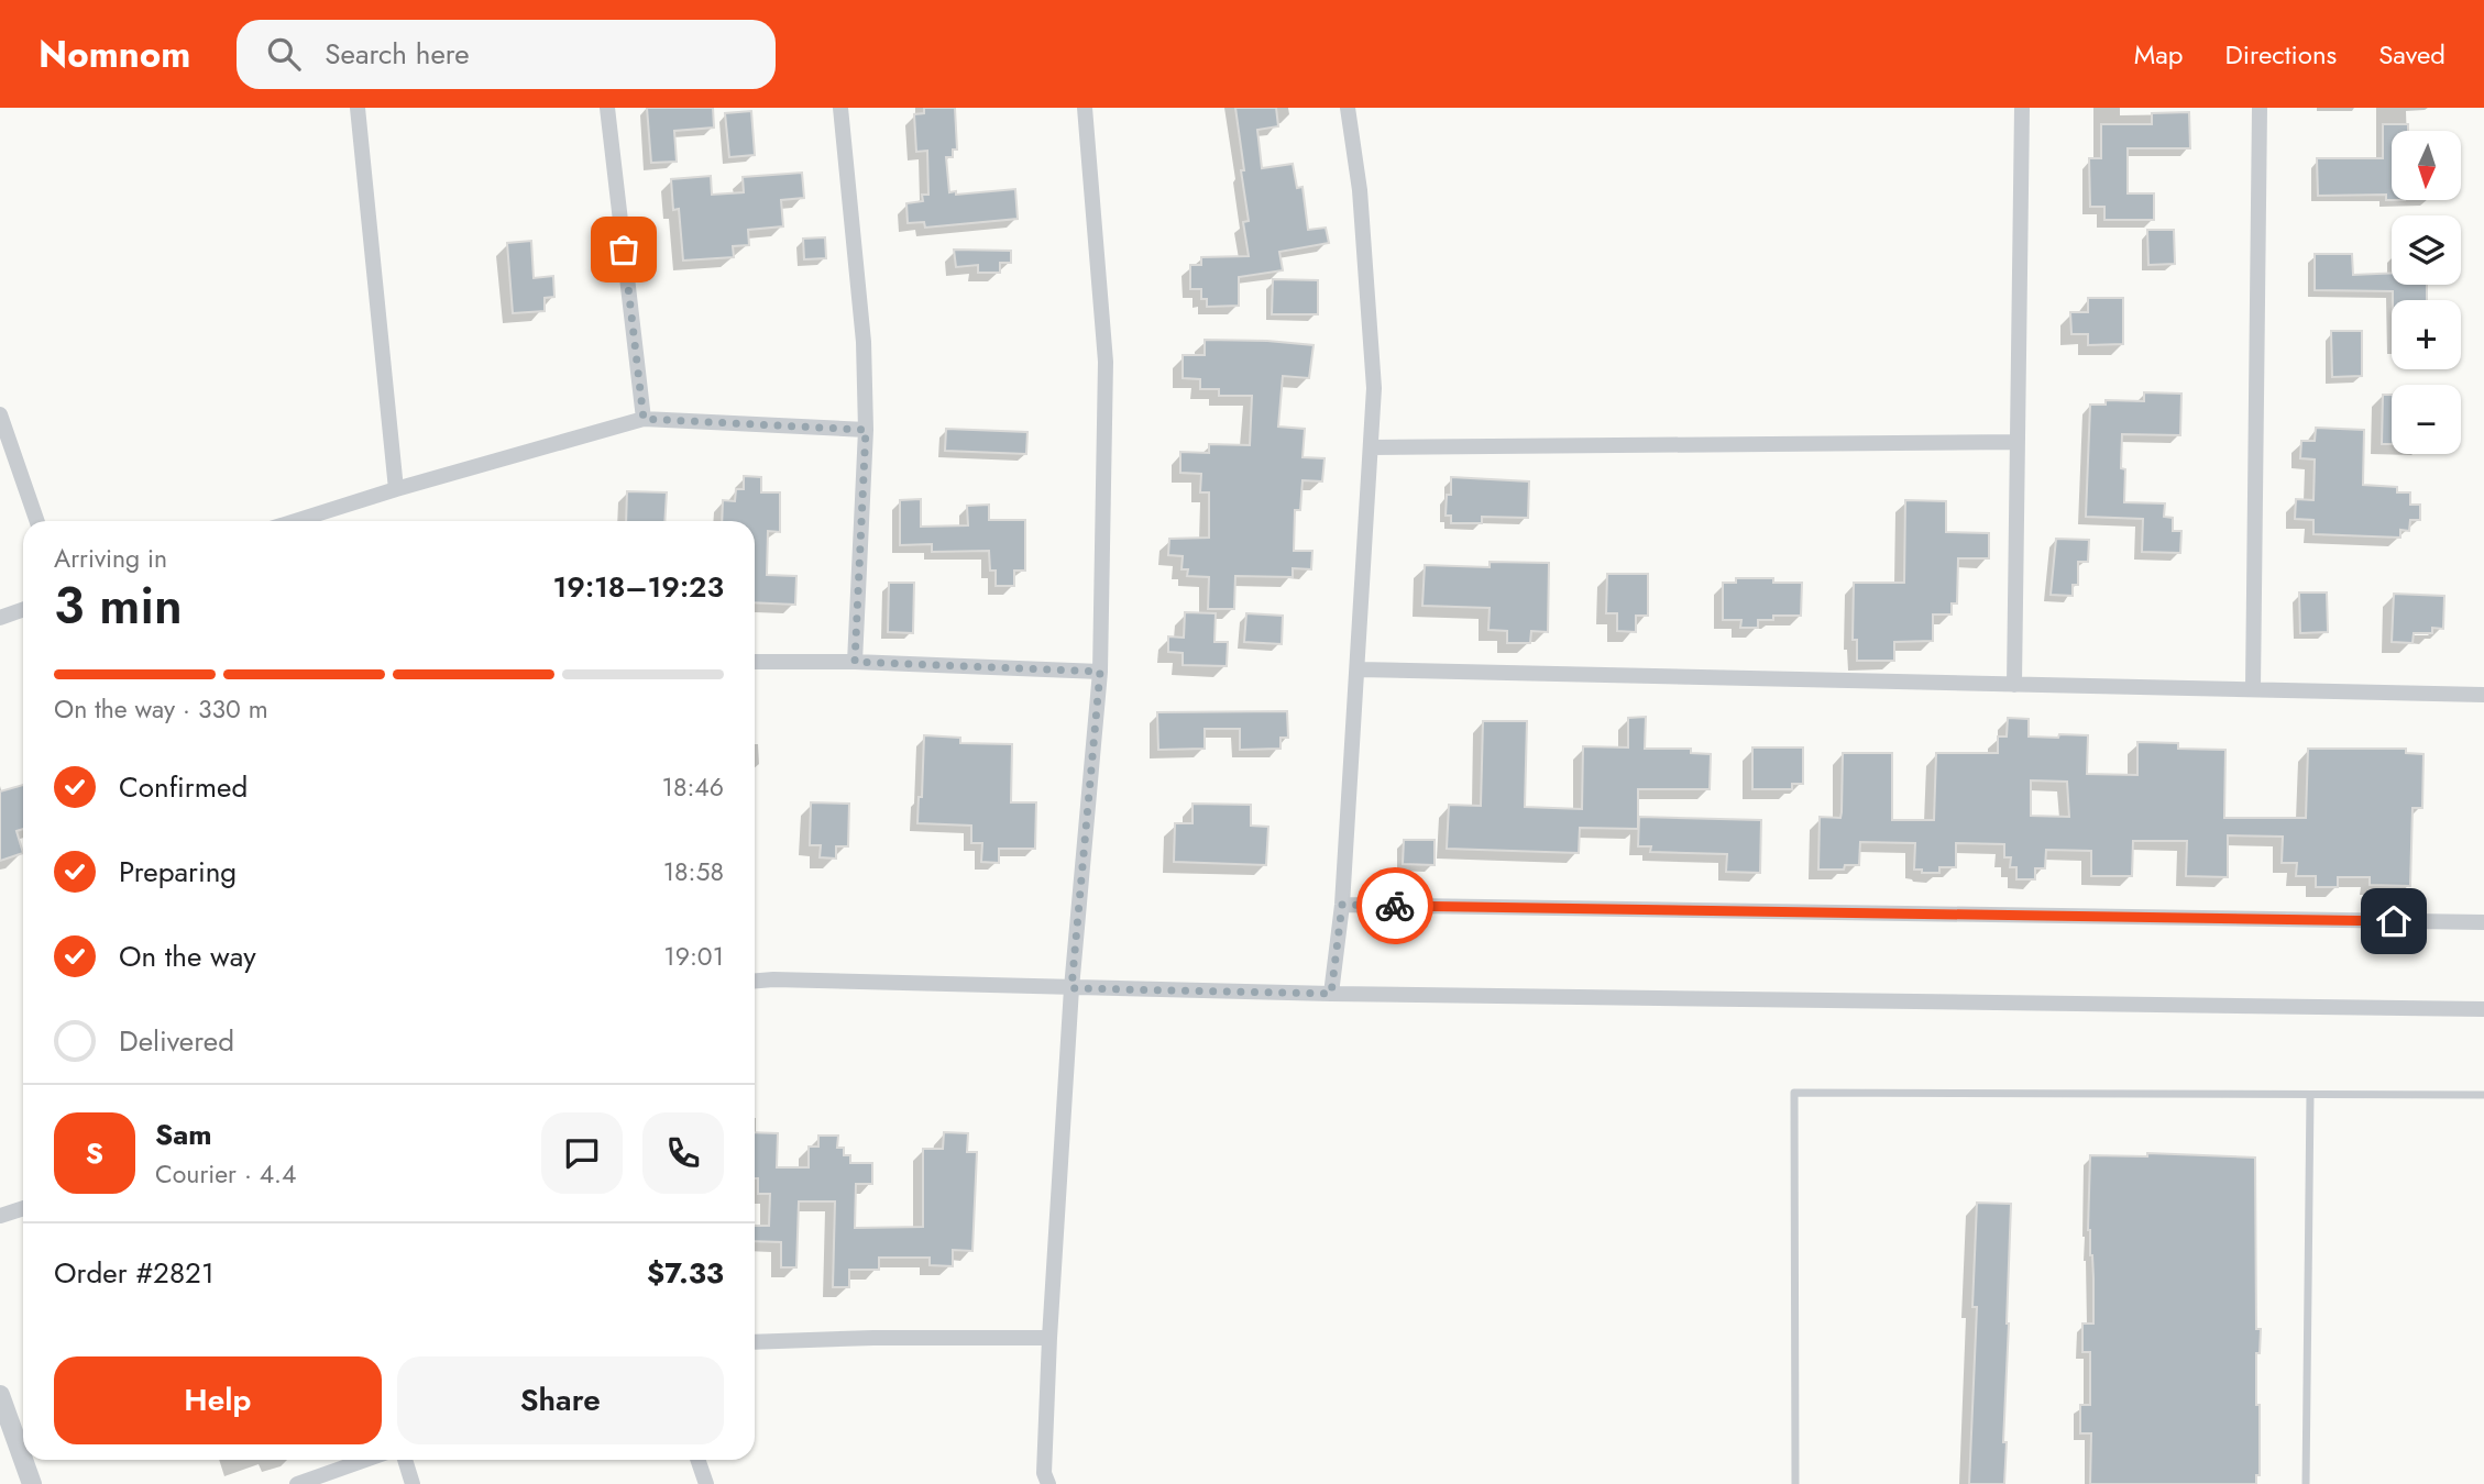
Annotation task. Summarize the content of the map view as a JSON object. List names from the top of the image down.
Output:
{
  "north": "bottom",
  "page": {
    "header": "Nomnom",
    "search": "Search here",
    "nav": ["Map", "Directions", "Saved"],
    "map_buttons": ["+", "−"],
    "heading": ["3 min", "Arriving in", "19:18–19:23"],
    "panel": [
      "Sam",
      "Courier · 4.4",
      "Order #2821",
      "$7.33"
    ],
    "bar": "On the way · 330 m",
    "list": [
      ["Confirmed", "18:46"],
      ["Preparing", "18:58"],
      ["On the way", "19:01"],
      "Delivered"
    ],
    "round": "S",
    "buttons": ["Help", "Share"]
  }
}
